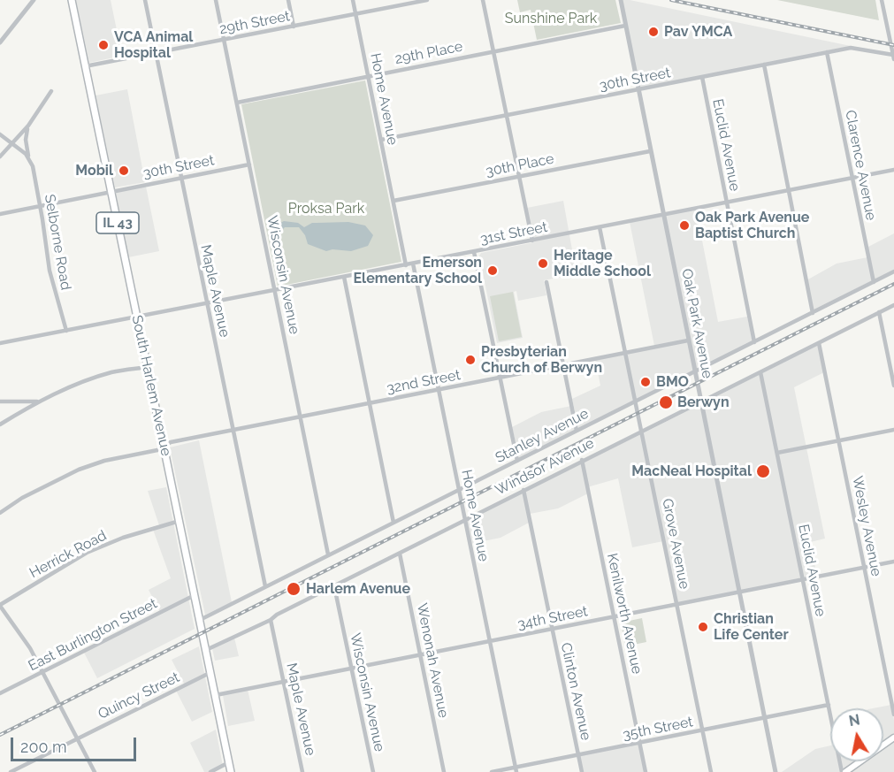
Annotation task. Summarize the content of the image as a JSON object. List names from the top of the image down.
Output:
{
  "streets": {
    "main road": ["IL 43", "South Harlem Avenue"],
    "street": [
      "29th Street",
      "29th Place",
      "30th Street",
      "Home Avenue",
      "Euclid Avenue",
      "30th Place",
      "Clarence Avenue",
      "31st Street",
      "Selborne Road",
      "Wisconsin Avenue",
      "Maple Avenue",
      "Oak Park Avenue",
      "32nd Street",
      "Stanley Avenue",
      "Windsor Avenue",
      "Wesley Avenue",
      "Grove Avenue",
      "Herrick Road",
      "Kenilworth Avenue",
      "34th Street",
      "East Burlington Street",
      "Wenonah Avenue",
      "Clinton Avenue",
      "Quincy Street",
      "35th Street"
    ]
  },
  "crossings": [
    ["29th Street", "Home Avenue"],
    ["29th Street", "Wisconsin Avenue"],
    ["29th Street", "Maple Avenue"],
    ["29th Street", "South Harlem Avenue"],
    ["29th Place", "Home Avenue"],
    ["29th Place", "Wisconsin Avenue"],
    ["29th Place", "Oak Park Avenue"],
    ["30th Street", "Home Avenue"],
    ["30th Street", "Euclid Avenue"],
    ["30th Street", "Clarence Avenue"],
    ["30th Street", "Selborne Road"],
    ["30th Street", "Wisconsin Avenue"],
    ["30th Street", "Maple Avenue"],
    ["30th Street", "Oak Park Avenue"],
    ["30th Street", "South Harlem Avenue"],
    ["Home Avenue", "30th Place"],
    ["Home Avenue", "31st Street"],
    ["Home Avenue", "32nd Street"],
    ["Home Avenue", "Stanley Avenue"],
    ["Home Avenue", "Windsor Avenue"],
    ["Home Avenue", "34th Street"],
    ["Home Avenue", "35th Street"],
    ["Euclid Avenue", "31st Street"],
    ["Euclid Avenue", "Stanley Avenue"],
    ["Euclid Avenue", "Windsor Avenue"],
    ["Euclid Avenue", "34th Street"],
    ["Euclid Avenue", "35th Street"],
    ["30th Place", "Oak Park Avenue"],
    ["Clarence Avenue", "31st Street"],
    ["Clarence Avenue", "Stanley Avenue"],
    ["31st Street", "Selborne Road"],
    ["31st Street", "Wisconsin Avenue"],
    ["31st Street", "Maple Avenue"],
    ["31st Street", "Oak Park Avenue"],
    ["31st Street", "South Harlem Avenue"],
    ["31st Street", "Grove Avenue"],
    ["Wisconsin Avenue", "32nd Street"],
    ["Wisconsin Avenue", "Stanley Avenue"],
    ["Wisconsin Avenue", "Windsor Avenue"],
    ["Wisconsin Avenue", "34th Street"],
    ["Maple Avenue", "32nd Street"],
    ["Maple Avenue", "Stanley Avenue"],
    ["Maple Avenue", "Windsor Avenue"],
    ["Maple Avenue", "34th Street"],
    ["Oak Park Avenue", "32nd Street"],
    ["Oak Park Avenue", "Stanley Avenue"],
    ["Oak Park Avenue", "Windsor Avenue"],
    ["Oak Park Avenue", "34th Street"],
    ["Oak Park Avenue", "35th Street"],
    ["32nd Street", "South Harlem Avenue"],
    ["32nd Street", "Grove Avenue"],
    ["South Harlem Avenue", "Stanley Avenue"],
    ["South Harlem Avenue", "Windsor Avenue"],
    ["South Harlem Avenue", "Herrick Road"],
    ["South Harlem Avenue", "34th Street"],
    ["South Harlem Avenue", "East Burlington Street"],
    ["South Harlem Avenue", "Quincy Street"],
    ["Stanley Avenue", "Grove Avenue"],
    ["Windsor Avenue", "Wesley Avenue"],
    ["Windsor Avenue", "Grove Avenue"],
    ["Windsor Avenue", "Kenilworth Avenue"],
    ["Windsor Avenue", "Wenonah Avenue"],
    ["Windsor Avenue", "Clinton Avenue"],
    ["Wesley Avenue", "34th Street"],
    ["Grove Avenue", "34th Street"],
    ["Grove Avenue", "35th Street"],
    ["Kenilworth Avenue", "34th Street"],
    ["Kenilworth Avenue", "35th Street"],
    ["34th Street", "Wenonah Avenue"],
    ["34th Street", "Clinton Avenue"],
    ["Clinton Avenue", "35th Street"]
  ],
  "parks": ["Sunshine Park", "Proksa Park"],
  "places": [
    "Pav YMCA",
    "VCA Animal Hospital",
    "Mobil",
    "Oak Park Avenue Baptist Church",
    "Heritage Middle School",
    "Emerson Elementary School",
    "Presbyterian Church of Berwyn",
    "BMO",
    "Berwyn",
    "MacNeal Hospital",
    "Harlem Avenue",
    "Christian Life Center"
  ],
  "scale_bar": "200 m",
  "north": "top"
}
